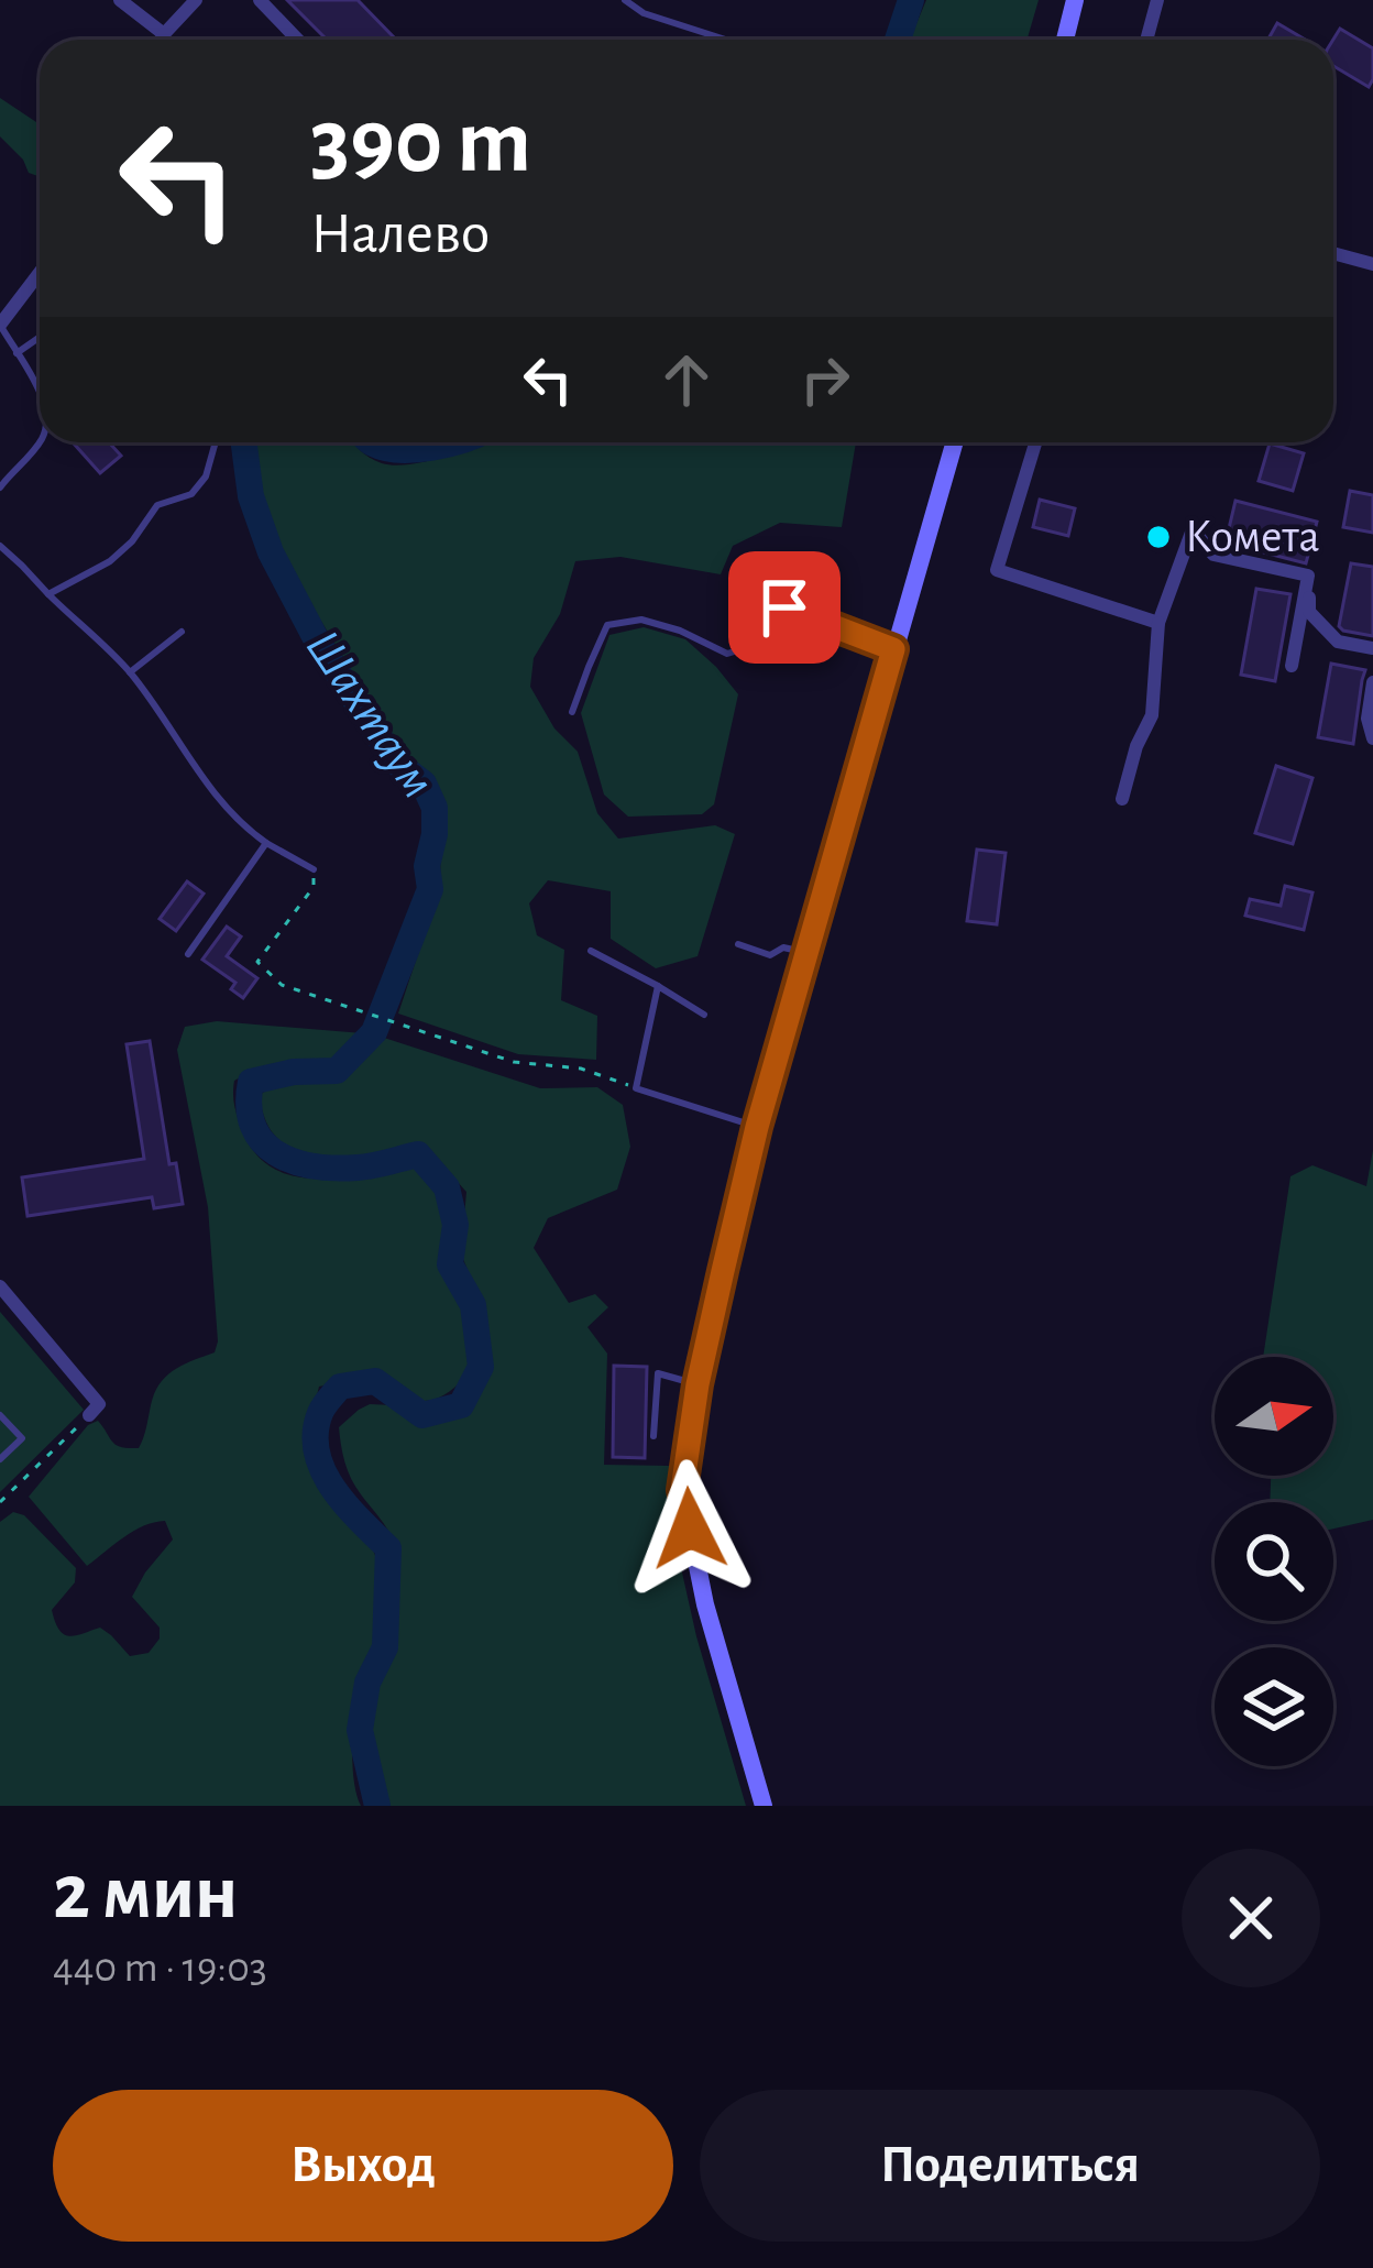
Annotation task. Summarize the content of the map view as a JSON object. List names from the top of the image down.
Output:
{
  "water": ["Шахтаум"],
  "places": ["Комета"],
  "north": "right",
  "page": {
    "turn": ["390 m", "Налево"],
    "heading": ["2 мин", "440 m · 19:03"],
    "buttons": ["Выход", "Поделиться"]
  }
}
